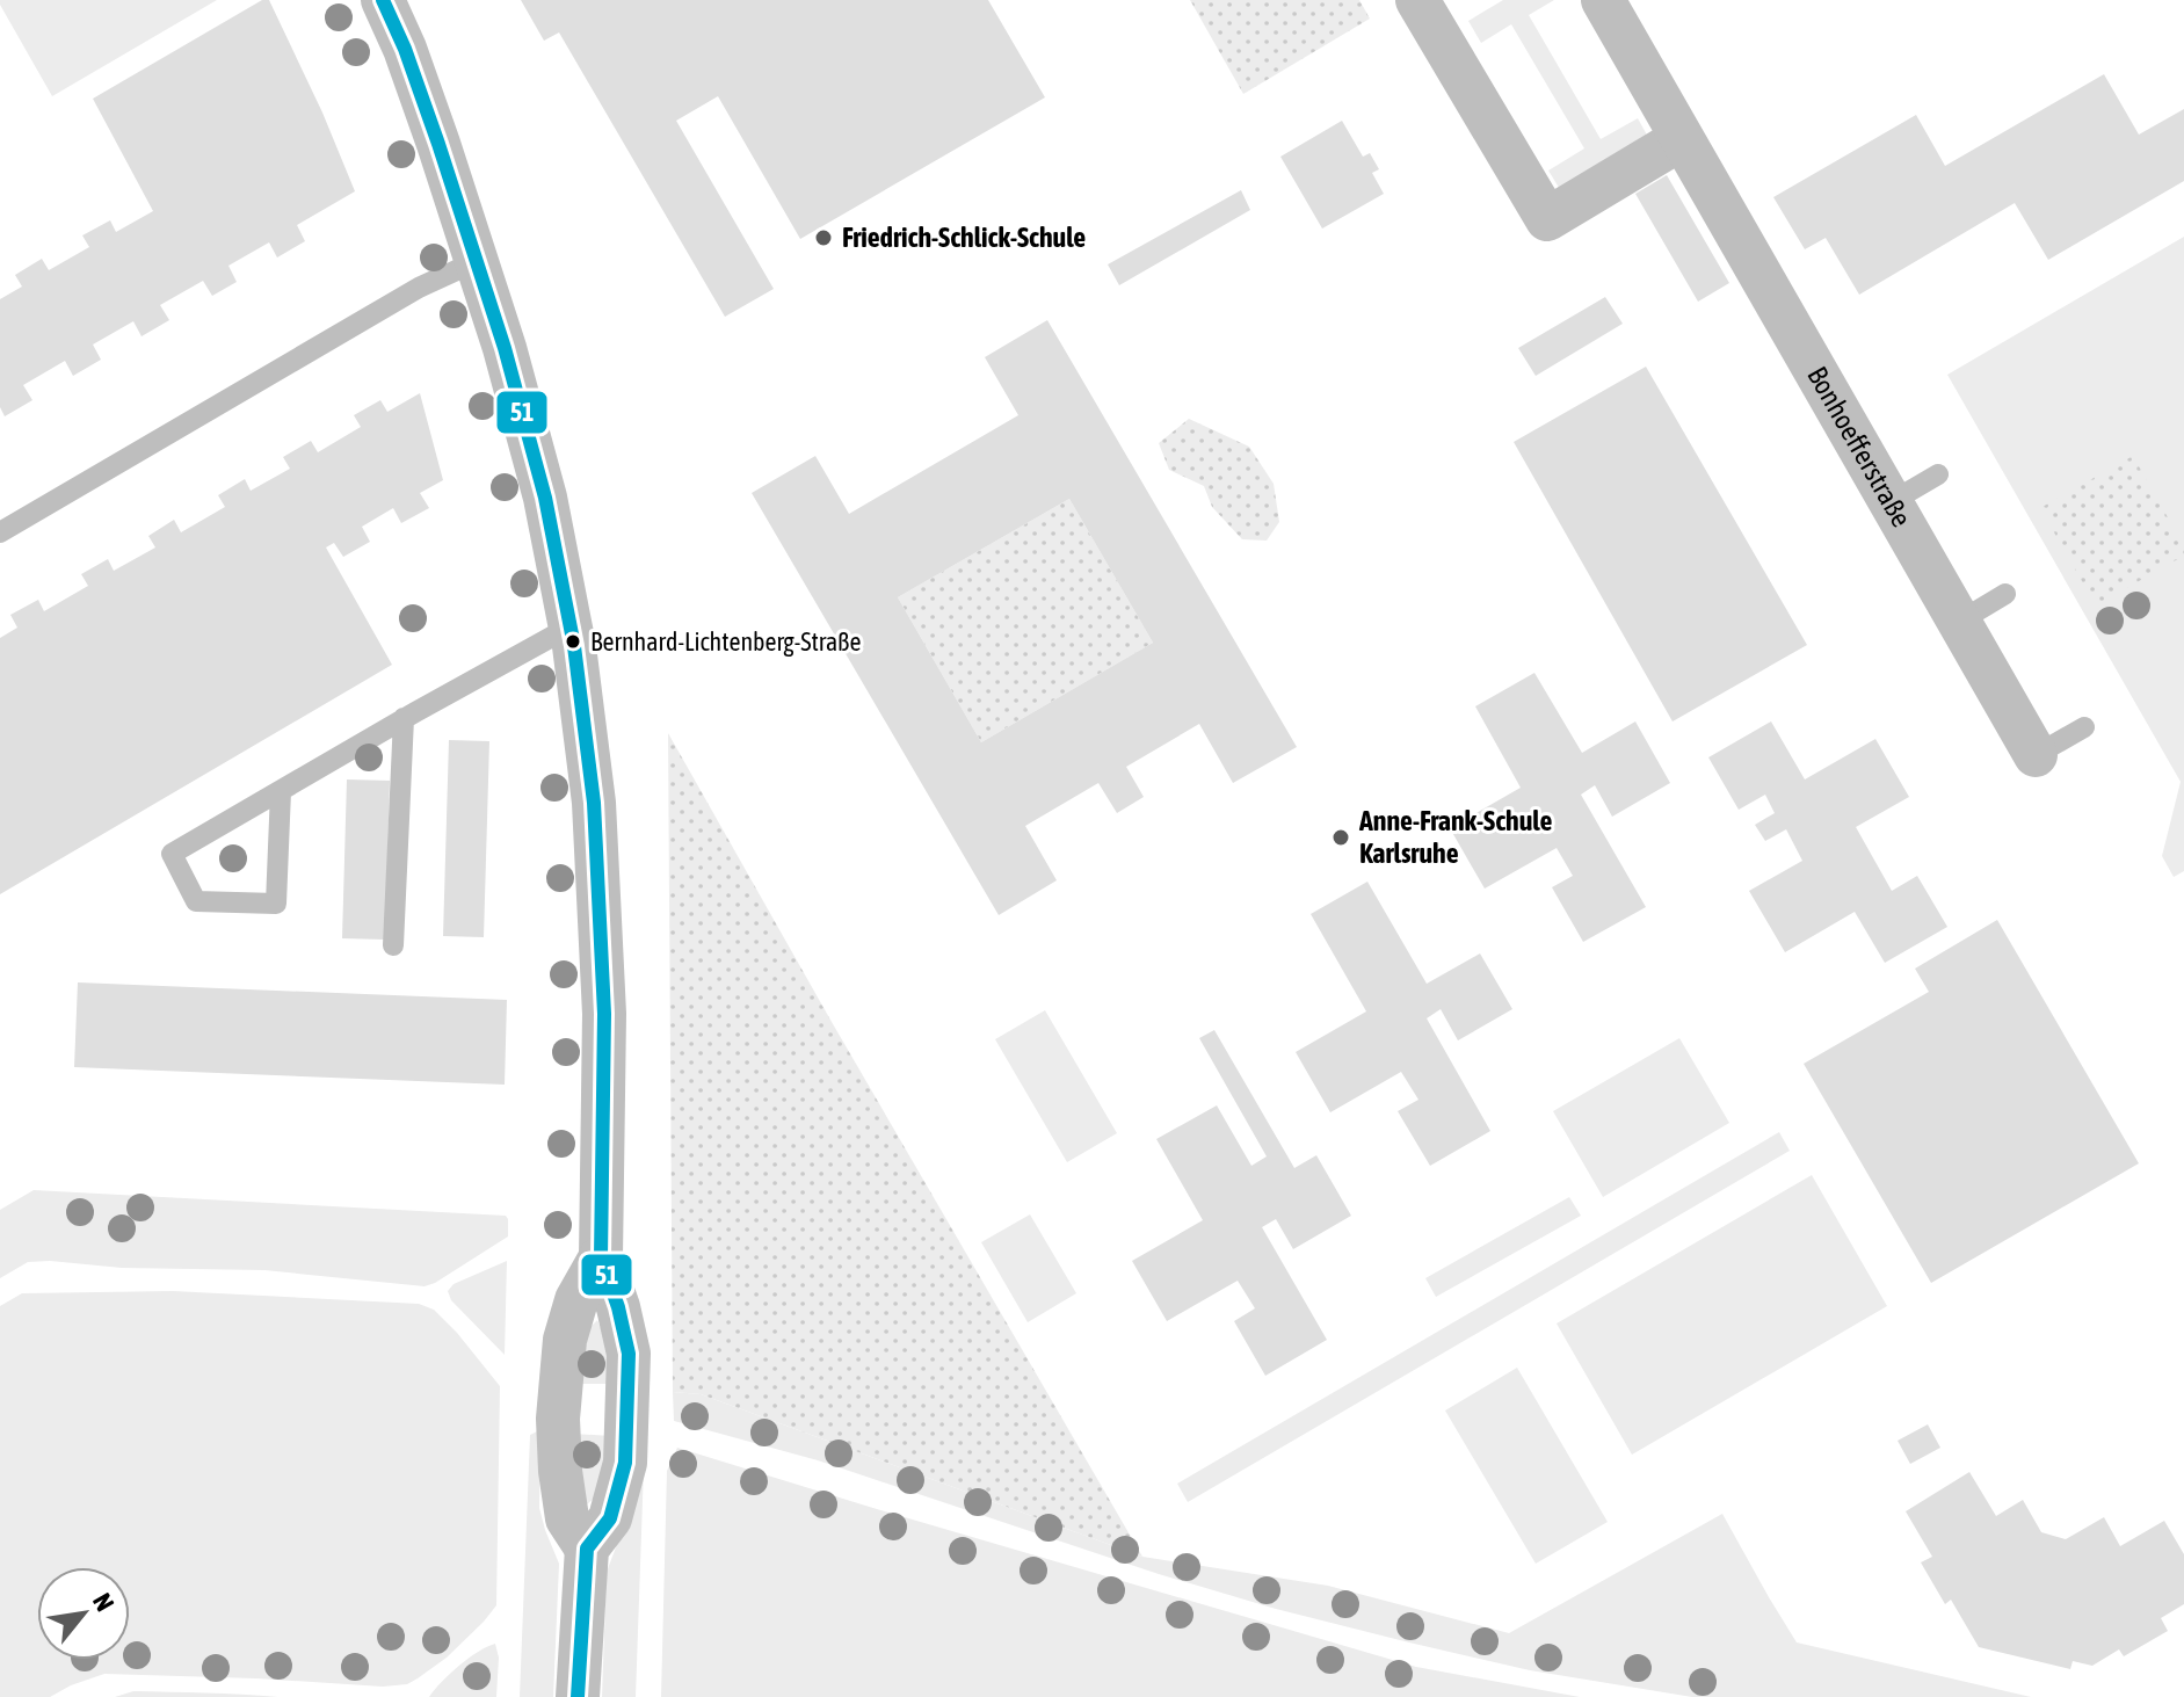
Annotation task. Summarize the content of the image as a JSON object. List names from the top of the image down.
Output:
{
  "streets": {
    "street": ["Bonhoefferstraße"]
  },
  "places": ["Friedrich-Schlick-Schule", "Bernhard-Lichtenberg-Straße", "Anne-Frank-Schule Karlsruhe"],
  "lines": ["transit line 51"],
  "north": "top right"
}
